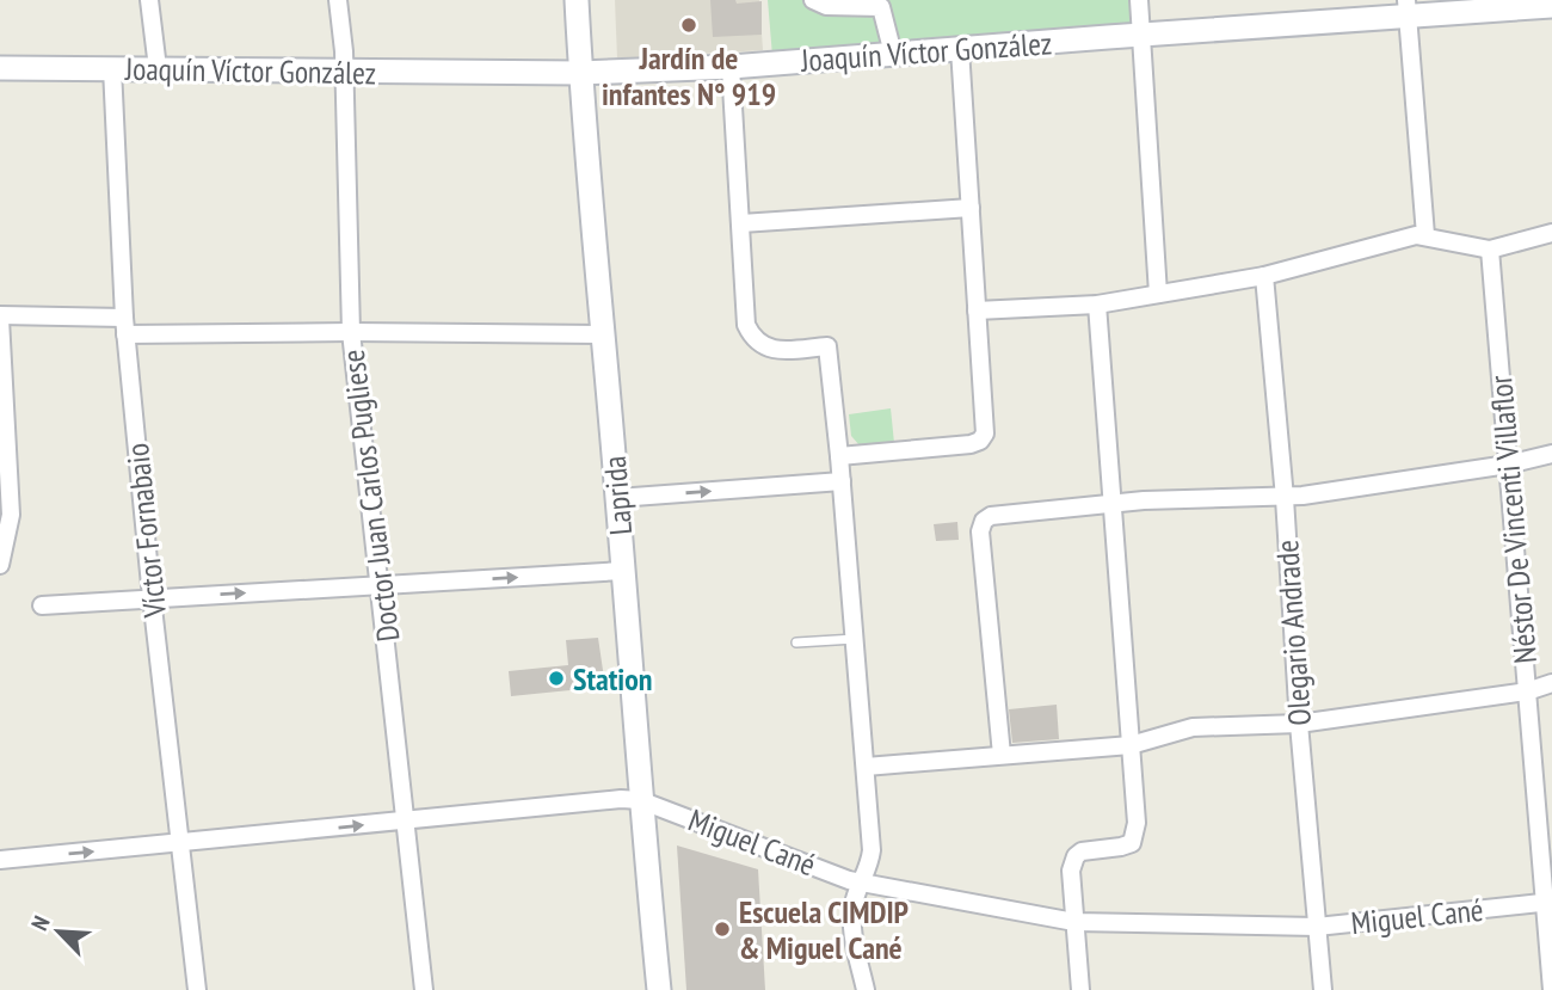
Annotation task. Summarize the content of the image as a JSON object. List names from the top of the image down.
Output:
{
  "streets": {
    "street": [
      "Joaquín Víctor González",
      "Doctor Juan Carlos Pugliese",
      "Laprida",
      "Néstor De Vincenti Villaflor",
      "Víctor Fornabaio",
      "Olegario Andrade",
      "Miguel Cané"
    ]
  },
  "crossings": [
    ["Joaquín Víctor González", "Doctor Juan Carlos Pugliese"],
    ["Joaquín Víctor González", "Laprida"],
    ["Joaquín Víctor González", "Víctor Fornabaio"],
    ["Doctor Juan Carlos Pugliese", "Miguel Cané"],
    ["Laprida", "Miguel Cané"],
    ["Néstor De Vincenti Villaflor", "Miguel Cané"],
    ["Víctor Fornabaio", "Miguel Cané"],
    ["Olegario Andrade", "Miguel Cané"]
  ],
  "places": ["Jardín de infantes N° 919", "Station", "Escuela CIMDIP & Miguel Cané"],
  "north": "top left"
}
